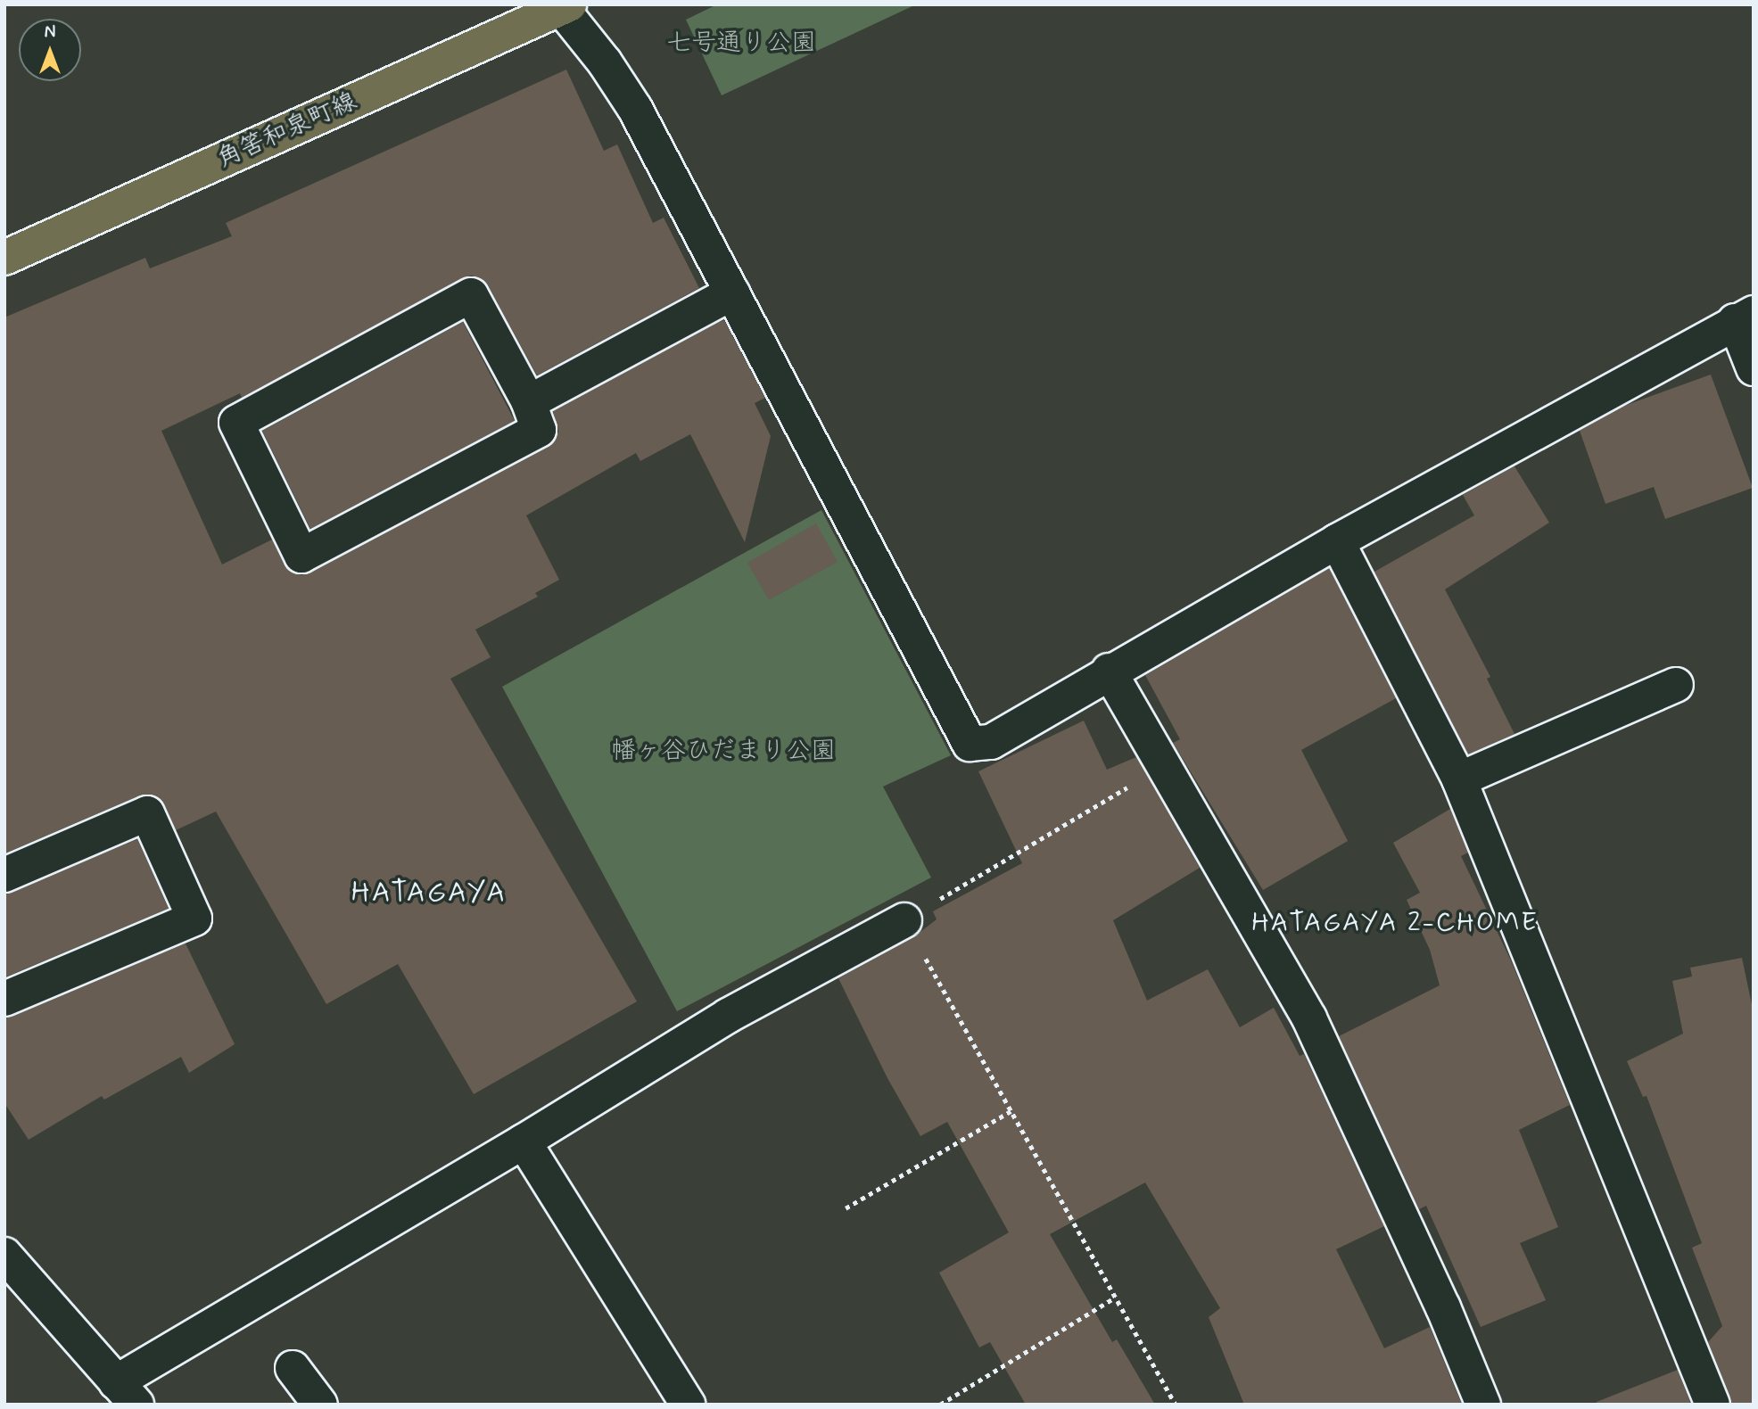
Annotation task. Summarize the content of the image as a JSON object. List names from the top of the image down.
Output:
{
  "streets": {
    "main road": ["角筈和泉町線"]
  },
  "districts": ["HATAGAYA", "HATAGAYA 2-CHOME"],
  "parks": ["七号通り公園", "幡ヶ谷ひだまり公園"],
  "north": "top"
}
